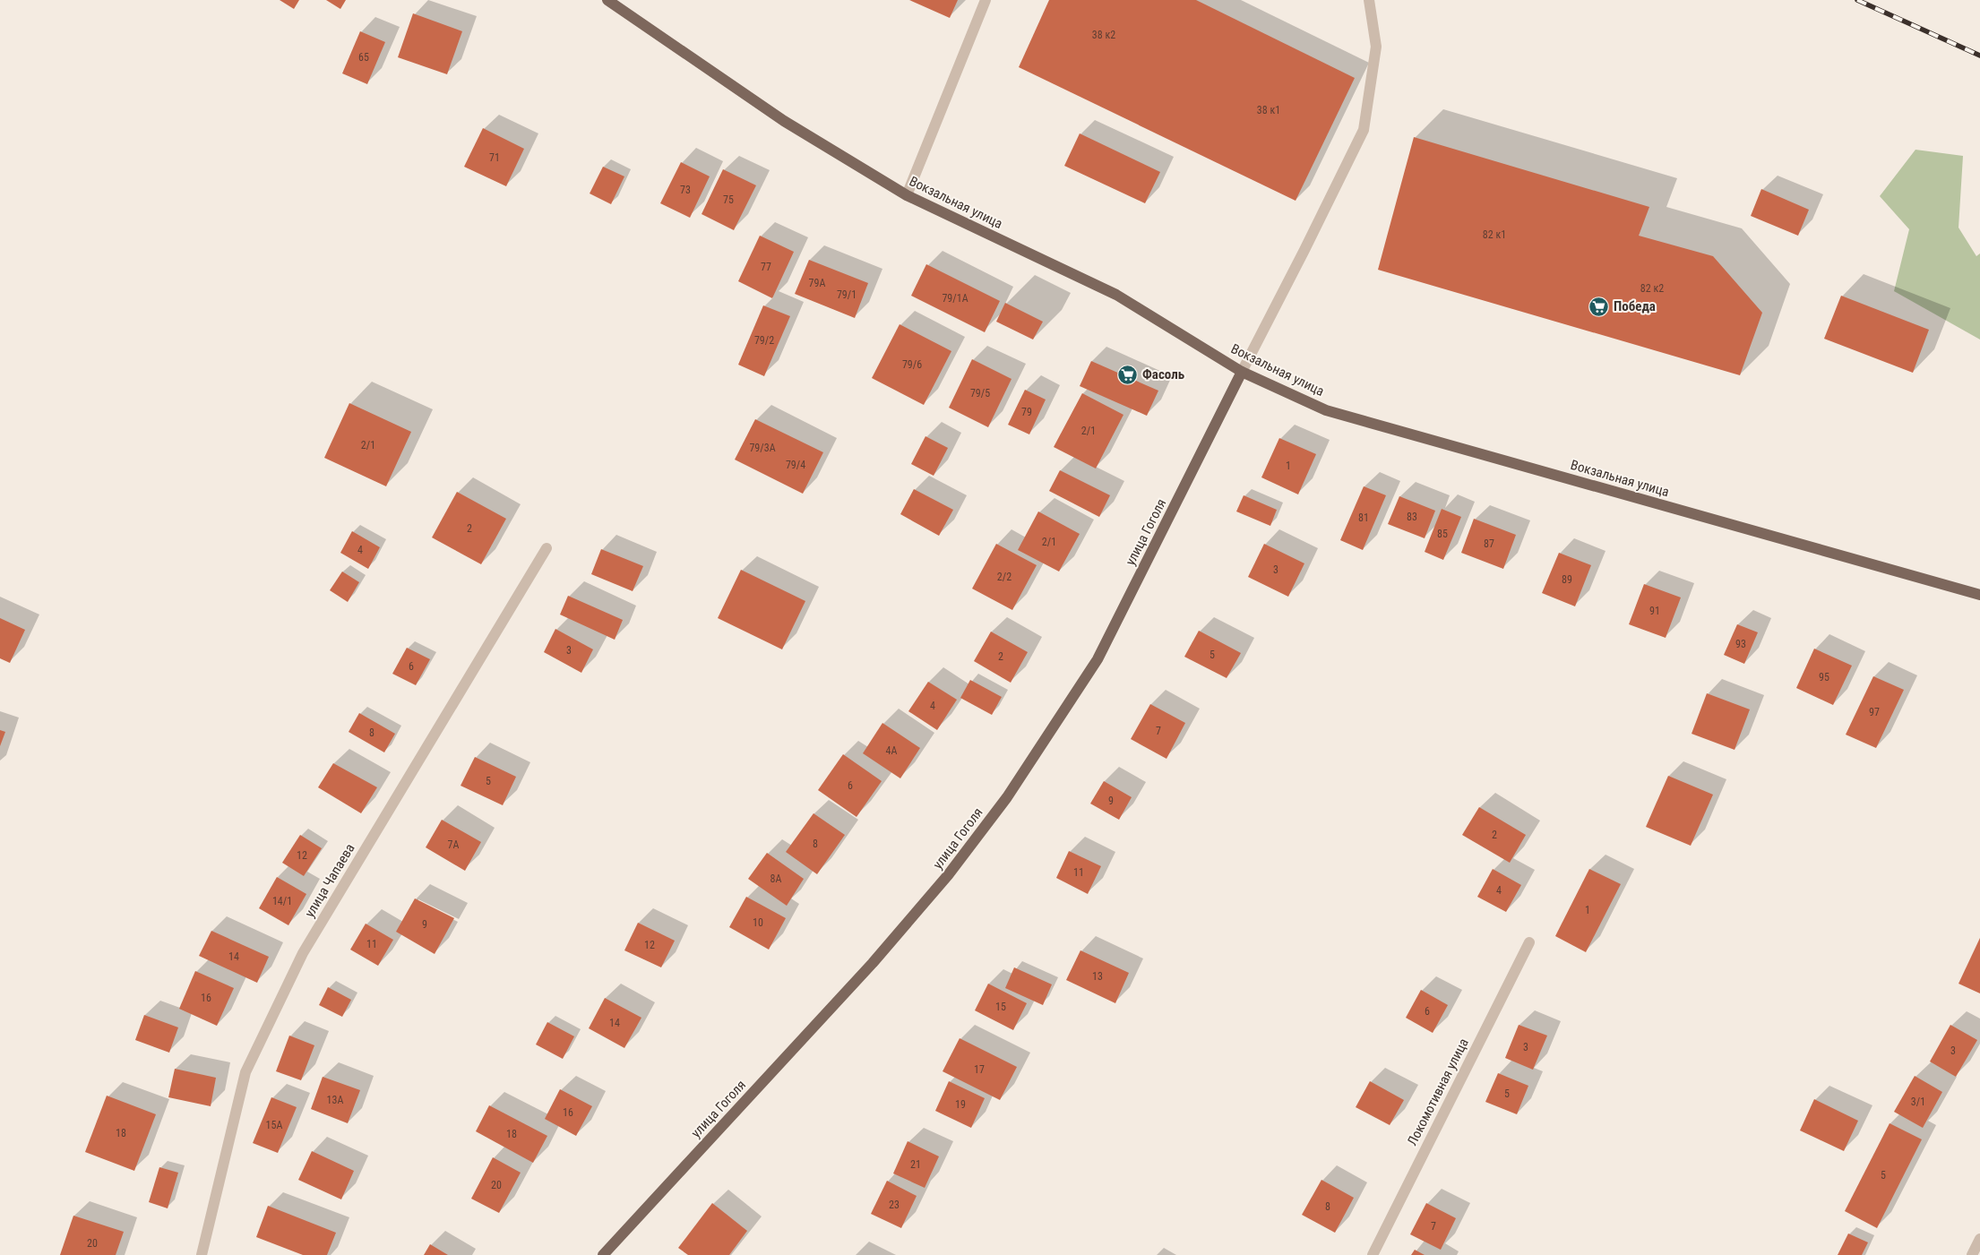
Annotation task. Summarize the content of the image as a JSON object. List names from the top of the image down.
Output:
{
  "streets": {
    "main road": ["Вокзальная улица", "улица Гоголя"],
    "street": ["улица Чапаева", "Локомотивная улица"]
  },
  "crossings": [
    ["Вокзальная улица", "улица Гоголя"]
  ],
  "places": {
    "supermarket": ["Победа", "Фасоль"]
  },
  "house_numbers": [
    "38 к2",
    "65",
    "38 к1",
    "71",
    "73",
    "75",
    "82 к1",
    "77",
    "79А",
    "82 к2",
    "79/1",
    "79/1А",
    "79/2",
    "79/6",
    "79/5",
    "79",
    "2/1",
    "2/1",
    "79/3А",
    "79/4",
    "1",
    "83",
    "81",
    "2",
    "85",
    "2/1",
    "87",
    "4",
    "3",
    "2/2",
    "89",
    "91",
    "93",
    "3",
    "5",
    "2",
    "6",
    "95",
    "4",
    "97",
    "7",
    "8",
    "4А",
    "5",
    "6",
    "9",
    "2",
    "8",
    "7А",
    "12",
    "11",
    "8А",
    "4",
    "14/1",
    "1",
    "10",
    "9",
    "11",
    "12",
    "14",
    "13",
    "16",
    "15",
    "6",
    "14",
    "3",
    "3",
    "17",
    "5",
    "13А",
    "3/1",
    "19",
    "16",
    "15А",
    "18",
    "18",
    "21",
    "5",
    "20",
    "23",
    "8",
    "7",
    "20"
  ]
}
